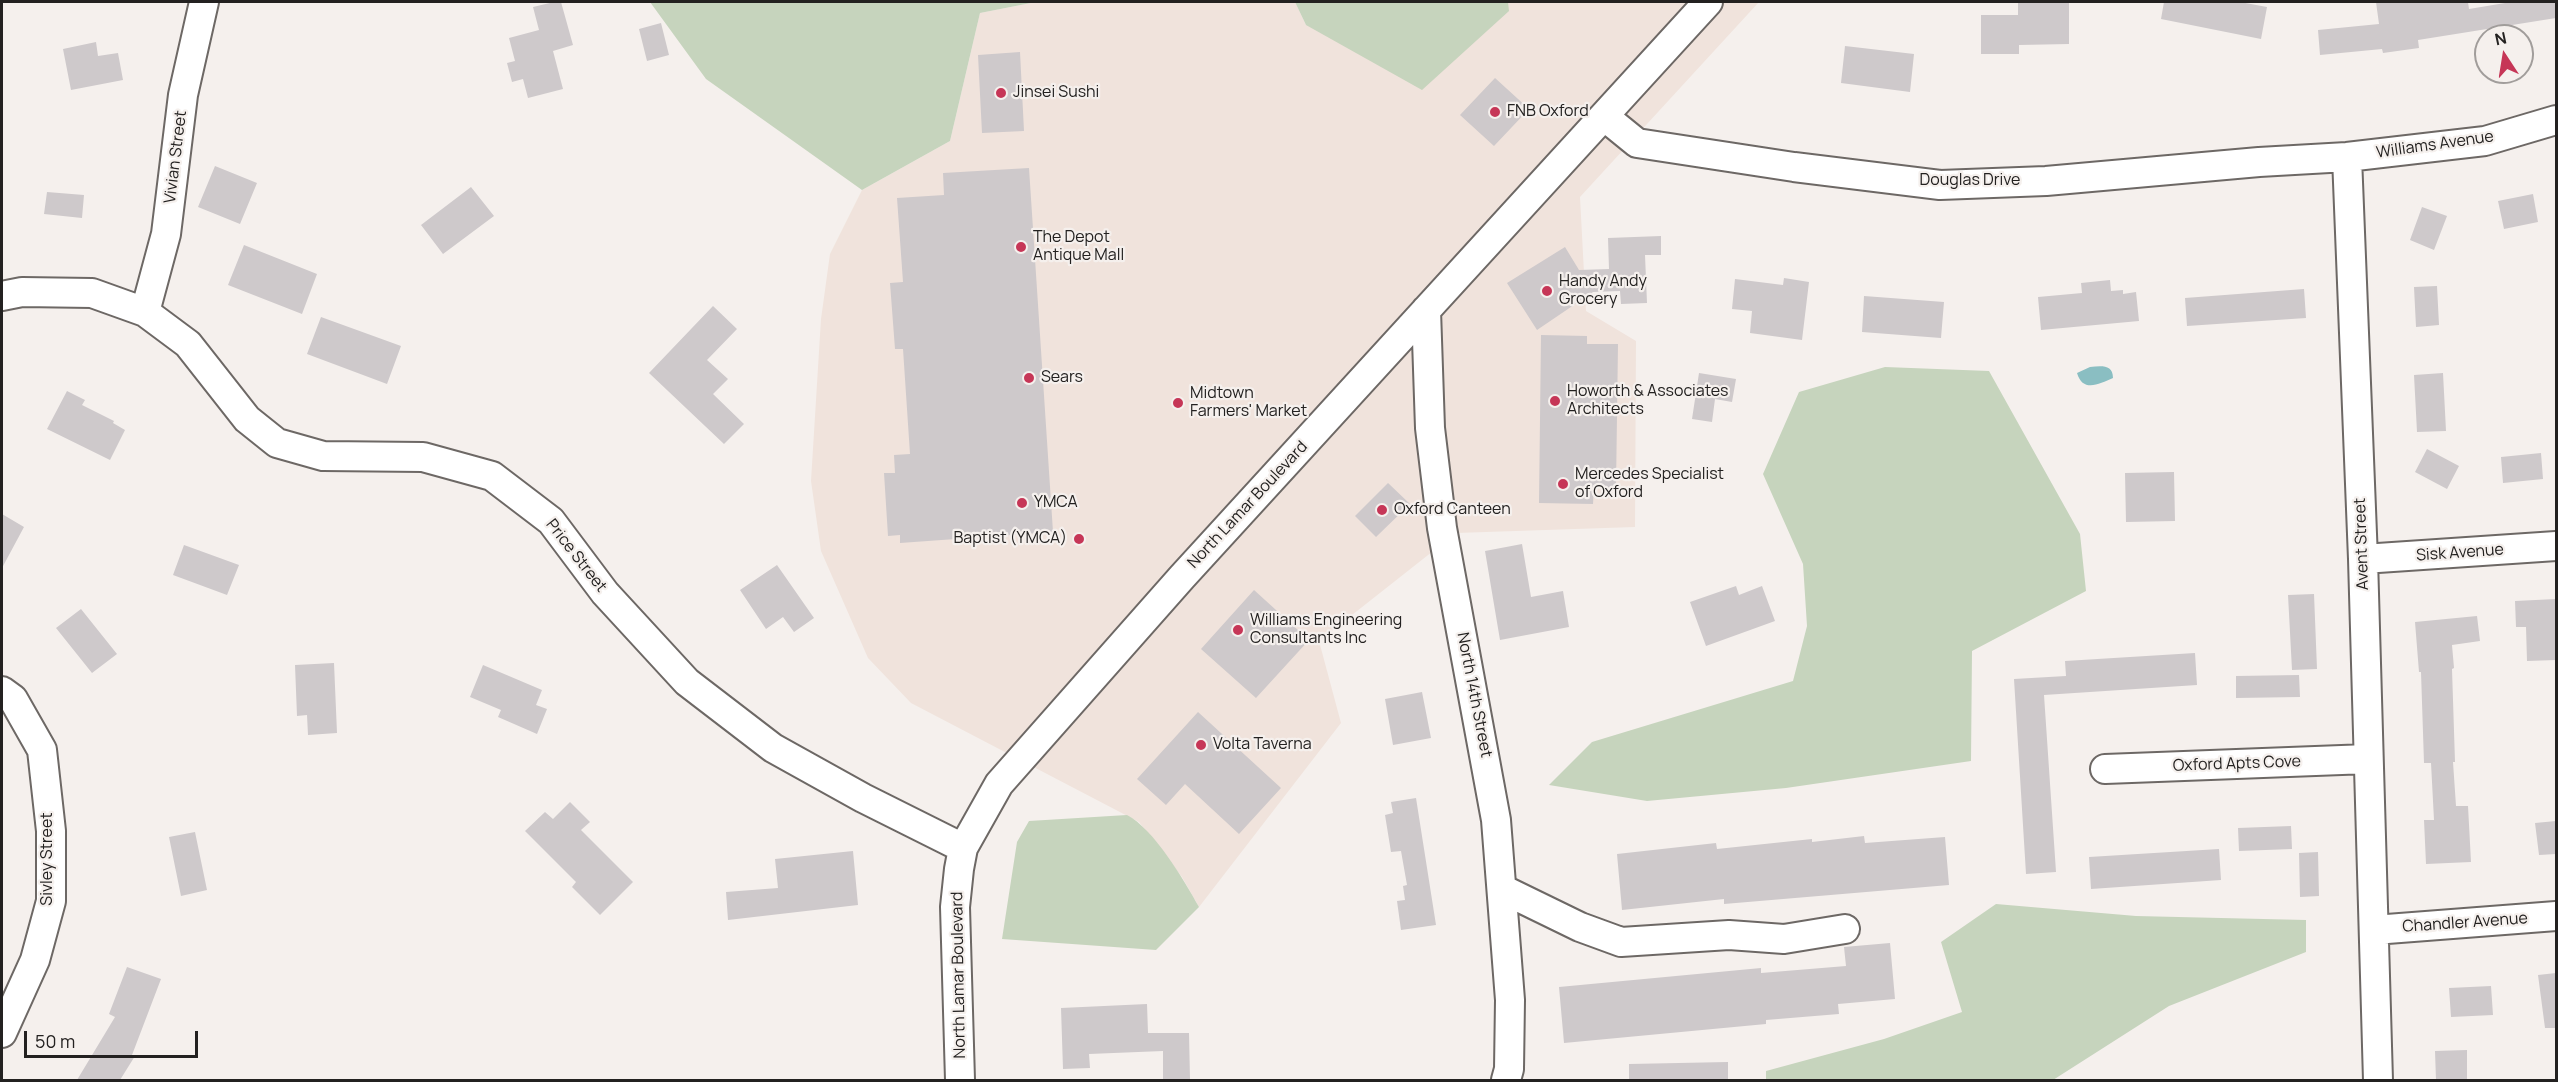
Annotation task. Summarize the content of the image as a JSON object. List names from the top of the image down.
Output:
{
  "streets": {
    "street": [
      "Williams Avenue",
      "Vivian Street",
      "Douglas Drive",
      "North Lamar Boulevard",
      "Avent Street",
      "Sisk Avenue",
      "Price Street",
      "North 14th Street",
      "Oxford Apts Cove",
      "Sivley Street",
      "Chandler Avenue"
    ]
  },
  "crossings": [
    ["Williams Avenue", "Douglas Drive"],
    ["Williams Avenue", "Avent Street"],
    ["Vivian Street", "Price Street"],
    ["Douglas Drive", "North Lamar Boulevard"],
    ["Douglas Drive", "Avent Street"],
    ["North Lamar Boulevard", "Price Street"],
    ["North Lamar Boulevard", "North 14th Street"],
    ["Avent Street", "Sisk Avenue"],
    ["Avent Street", "Oxford Apts Cove"],
    ["Avent Street", "Chandler Avenue"]
  ],
  "places": [
    "Jinsei Sushi",
    "FNB Oxford",
    "The Depot Antique Mall",
    "Handy Andy Grocery",
    "Sears",
    "Howorth & Associates Architects",
    "Midtown Farmers' Market",
    "Mercedes Specialist of Oxford",
    "YMCA",
    "Oxford Canteen",
    "Baptist (YMCA)",
    "Williams Engineering Consultants Inc",
    "Volta Taverna"
  ],
  "scale_bar": "50 m",
  "north": "top"
}
